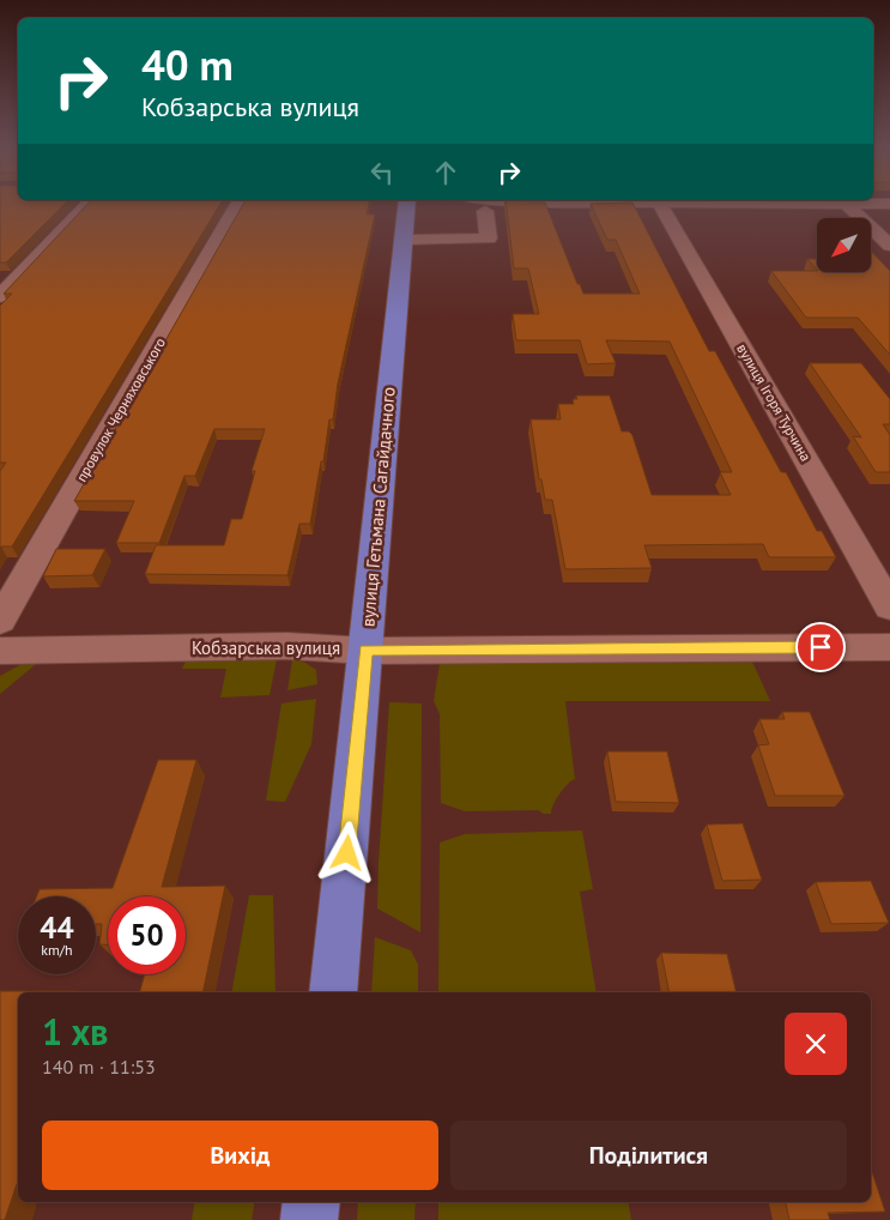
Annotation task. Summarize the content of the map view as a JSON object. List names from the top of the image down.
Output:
{
  "streets": {
    "main road": ["вулиця Гетьмана Сагайдачного"],
    "street": ["вулиця Ігоря Турчина", "провулок Черняховського", "Кобзарська вулиця"]
  },
  "crossings": [
    ["вулиця Гетьмана Сагайдачного", "Кобзарська вулиця"]
  ],
  "north": "bottom left",
  "page": {
    "turn": ["40 m", "Кобзарська вулиця"],
    "speed": "44 km/h",
    "limit": "50",
    "heading": ["1 хв", "140 m · 11:53"],
    "buttons": ["Вихід", "Поділитися"]
  }
}
